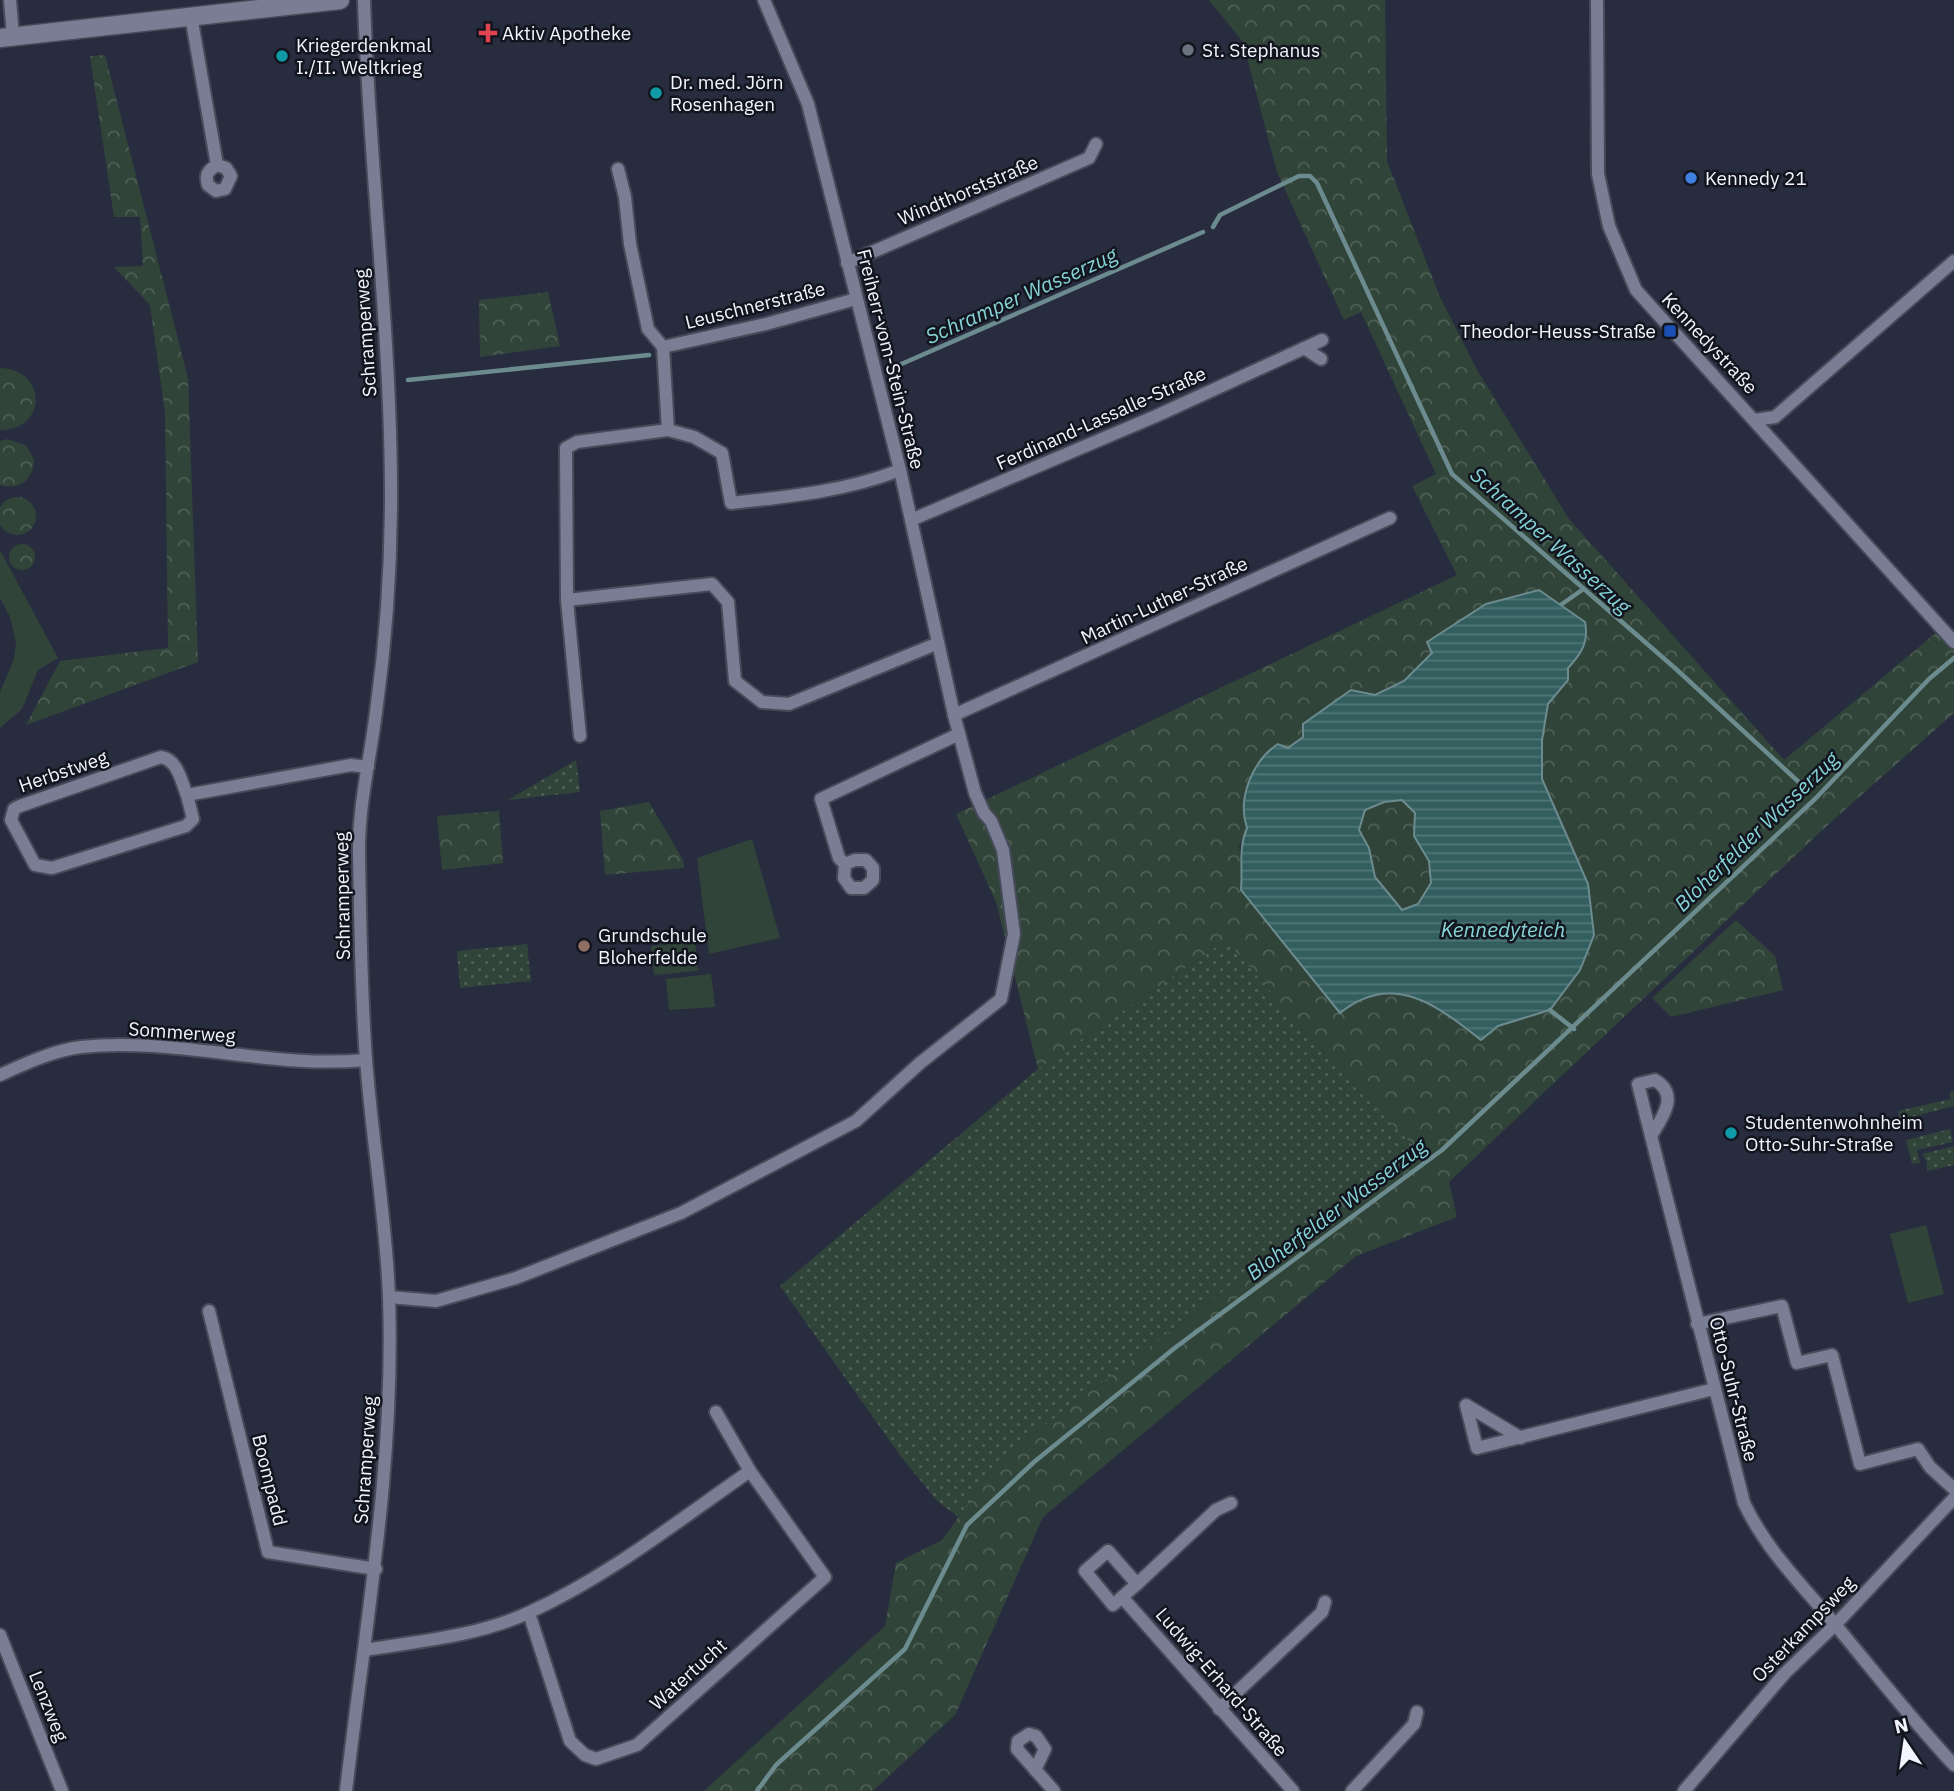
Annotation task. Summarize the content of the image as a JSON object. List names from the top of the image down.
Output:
{
  "streets": {
    "street": [
      "Windthorststraße",
      "Leuschnerstraße",
      "Schramperweg",
      "Kennedystraße",
      "Freiherr-vom-Stein-Straße",
      "Ferdinand-Lassalle-Straße",
      "Martin-Luther-Straße",
      "Herbstweg",
      "Sommerweg",
      "Otto-Suhr-Straße",
      "Boompadd",
      "Osterkampsweg",
      "Watertucht",
      "Ludwig-Erhard-Straße",
      "Lenzweg"
    ]
  },
  "crossings": [
    ["Windthorststraße", "Freiherr-vom-Stein-Straße"],
    ["Leuschnerstraße", "Freiherr-vom-Stein-Straße"],
    ["Schramperweg", "Freiherr-vom-Stein-Straße"],
    ["Schramperweg", "Sommerweg"],
    ["Schramperweg", "Boompadd"],
    ["Freiherr-vom-Stein-Straße", "Ferdinand-Lassalle-Straße"],
    ["Freiherr-vom-Stein-Straße", "Martin-Luther-Straße"],
    ["Otto-Suhr-Straße", "Osterkampsweg"]
  ],
  "water": ["Schramper Wasserzug", "Bloherfelder Wasserzug", "Kennedyteich"],
  "places": {
    "health": ["Aktiv Apotheke"],
    "other": [
      "St. Stephanus",
      "Kriegerdenkmal I./II. Weltkrieg",
      "Dr. med. Jörn Rosenhagen",
      "Kennedy 21",
      "Grundschule Bloherfelde",
      "Studentenwohnheim Otto-Suhr-Straße"
    ],
    "transit": ["Theodor-Heuss-Straße"]
  },
  "north": "top"
}
